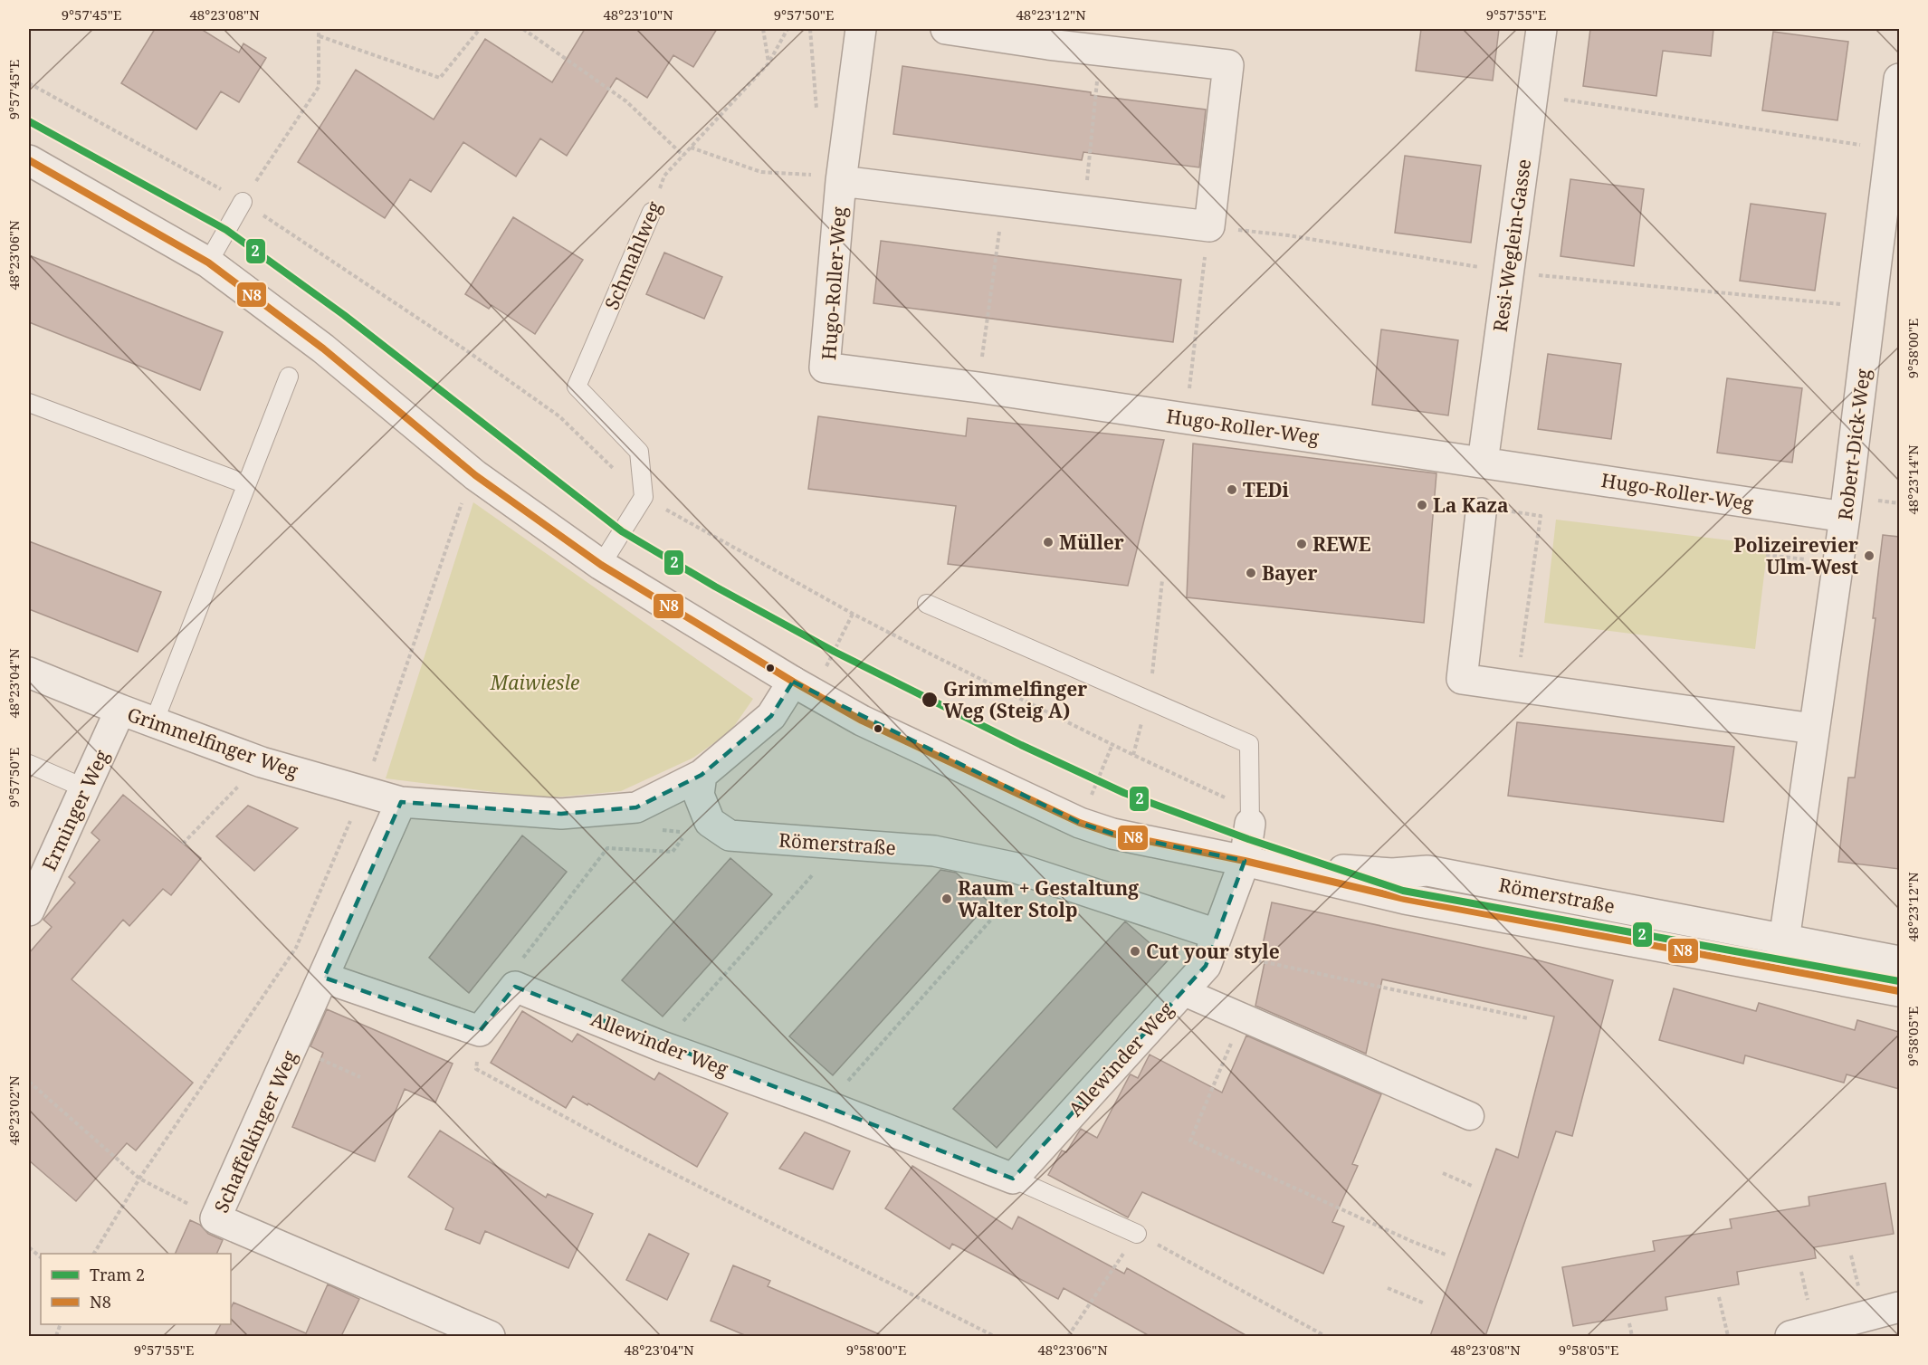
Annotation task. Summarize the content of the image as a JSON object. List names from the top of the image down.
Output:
{
  "streets": {
    "street": [
      "Resi-Weglein-Gasse",
      "Hugo-Roller-Weg",
      "Robert-Dick-Weg",
      "Grimmelfinger Weg",
      "Erminger Weg",
      "Römerstraße",
      "Allewinder Weg",
      "Schaffelkinger Weg"
    ],
    "lane": ["Schmahlweg"]
  },
  "crossings": [
    ["Resi-Weglein-Gasse", "Hugo-Roller-Weg"],
    ["Hugo-Roller-Weg", "Robert-Dick-Weg"],
    ["Robert-Dick-Weg", "Römerstraße"],
    ["Grimmelfinger Weg", "Erminger Weg"],
    ["Grimmelfinger Weg", "Schaffelkinger Weg"],
    ["Römerstraße", "Allewinder Weg"]
  ],
  "parks": ["Maiwiesle"],
  "places": [
    "TEDi",
    "La Kaza",
    "Müller",
    "REWE",
    "Polizeirevier Ulm-West",
    "Bayer",
    "Grimmelfinger Weg (Steig A)",
    "Raum + Gestaltung Walter Stolp",
    "Cut your style"
  ],
  "lines": ["tram line 2", "transit line N8"],
  "legend": ["Tram 2", "N8"],
  "coordinates": [
    "9°57'45\"E",
    "48°23'08\"N",
    "48°23'10\"N",
    "9°57'50\"E",
    "48°23'12\"N",
    "9°57'55\"E",
    "48°23'06\"N",
    "9°58'00\"E",
    "48°23'14\"N",
    "48°23'04\"N",
    "9°58'05\"E",
    "48°23'02\"N"
  ]
}
